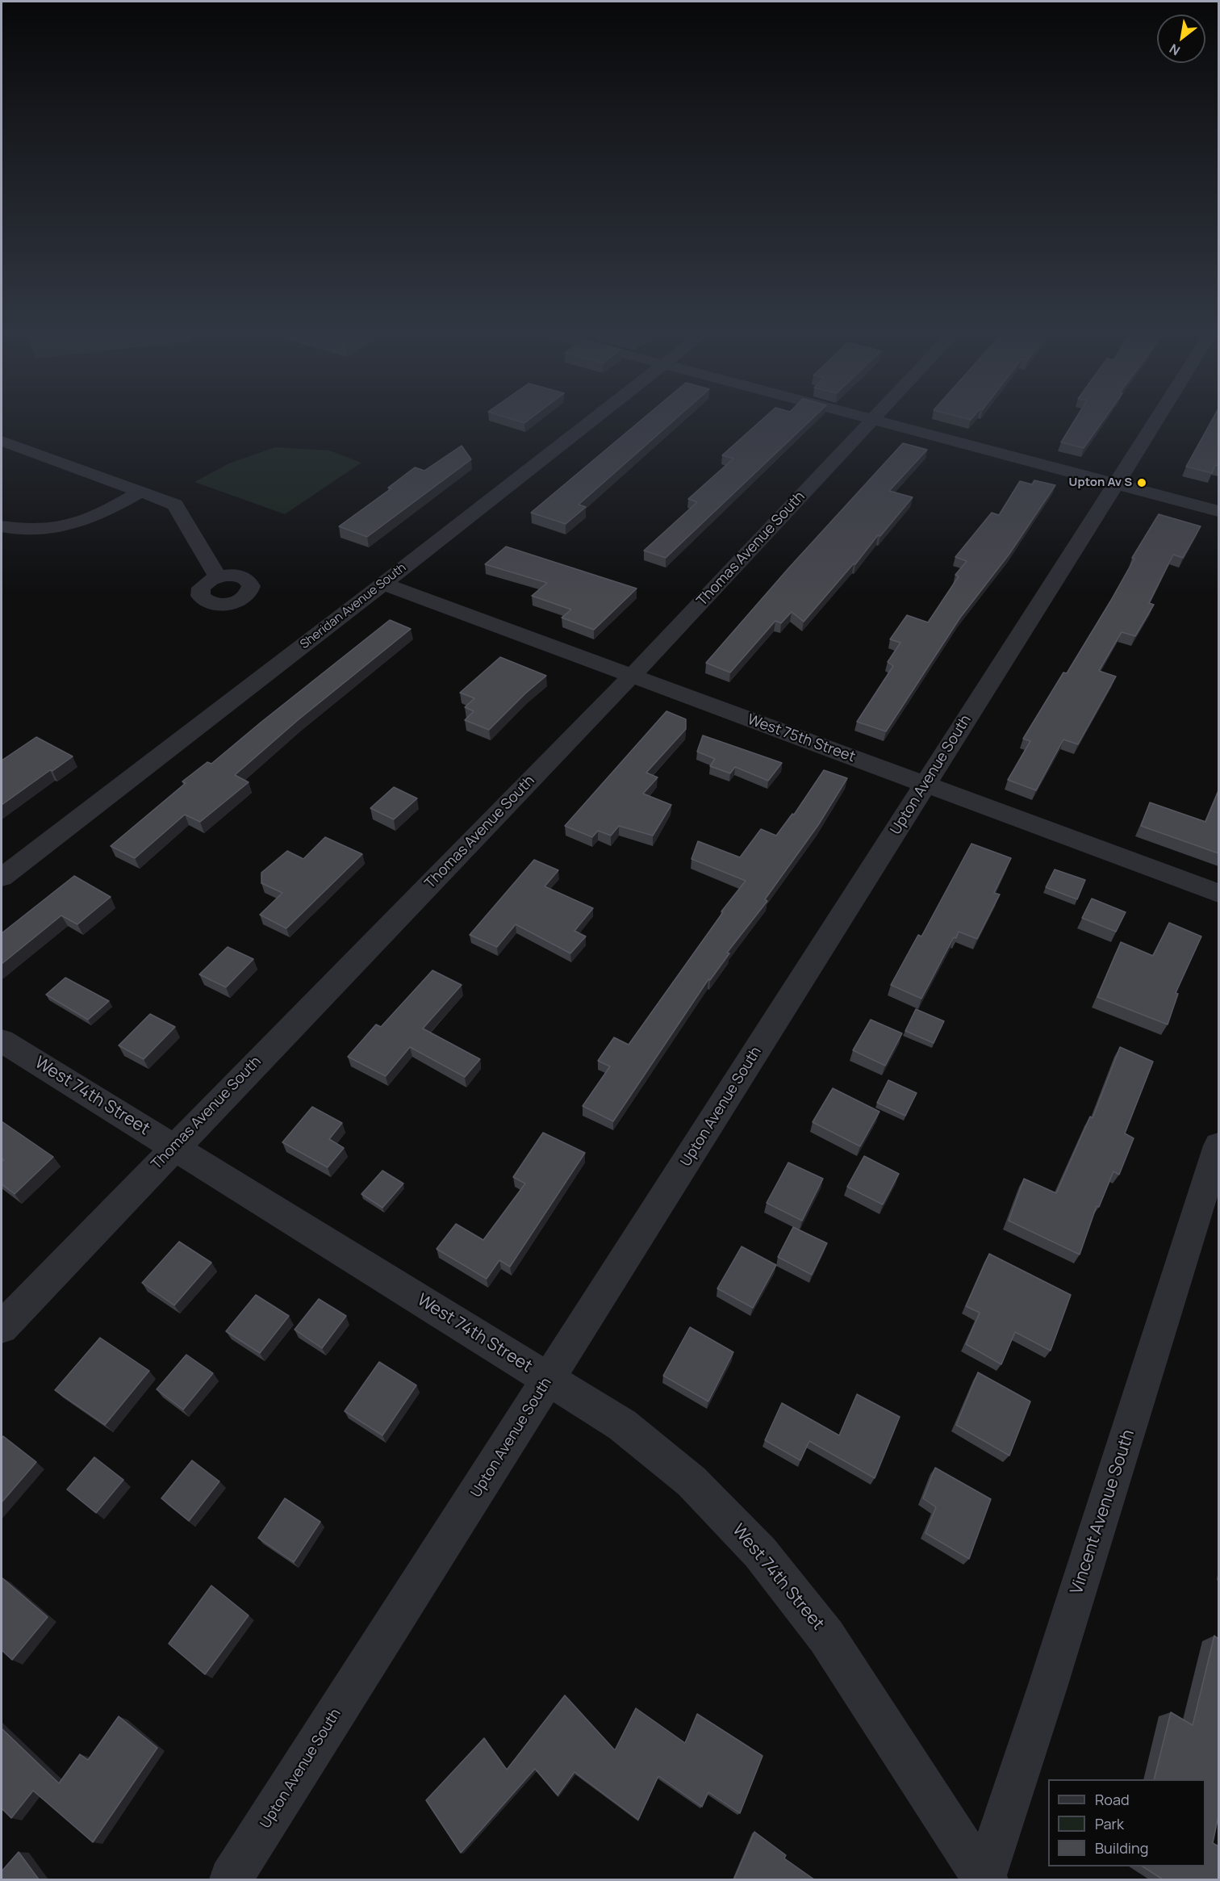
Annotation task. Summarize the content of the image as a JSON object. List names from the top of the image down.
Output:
{
  "streets": {
    "street": [
      "Thomas Avenue South",
      "Sheridan Avenue South",
      "West 75th Street",
      "Upton Avenue South",
      "West 74th Street",
      "Vincent Avenue South"
    ]
  },
  "crossings": [
    ["Thomas Avenue South", "West 75th Street"],
    ["Thomas Avenue South", "West 74th Street"],
    ["Sheridan Avenue South", "West 75th Street"],
    ["West 75th Street", "Upton Avenue South"],
    ["Upton Avenue South", "West 74th Street"],
    ["West 74th Street", "Vincent Avenue South"]
  ],
  "places": ["Upton Av S"],
  "legend": ["Road", "Park", "Building"],
  "north": "bottom left"
}
